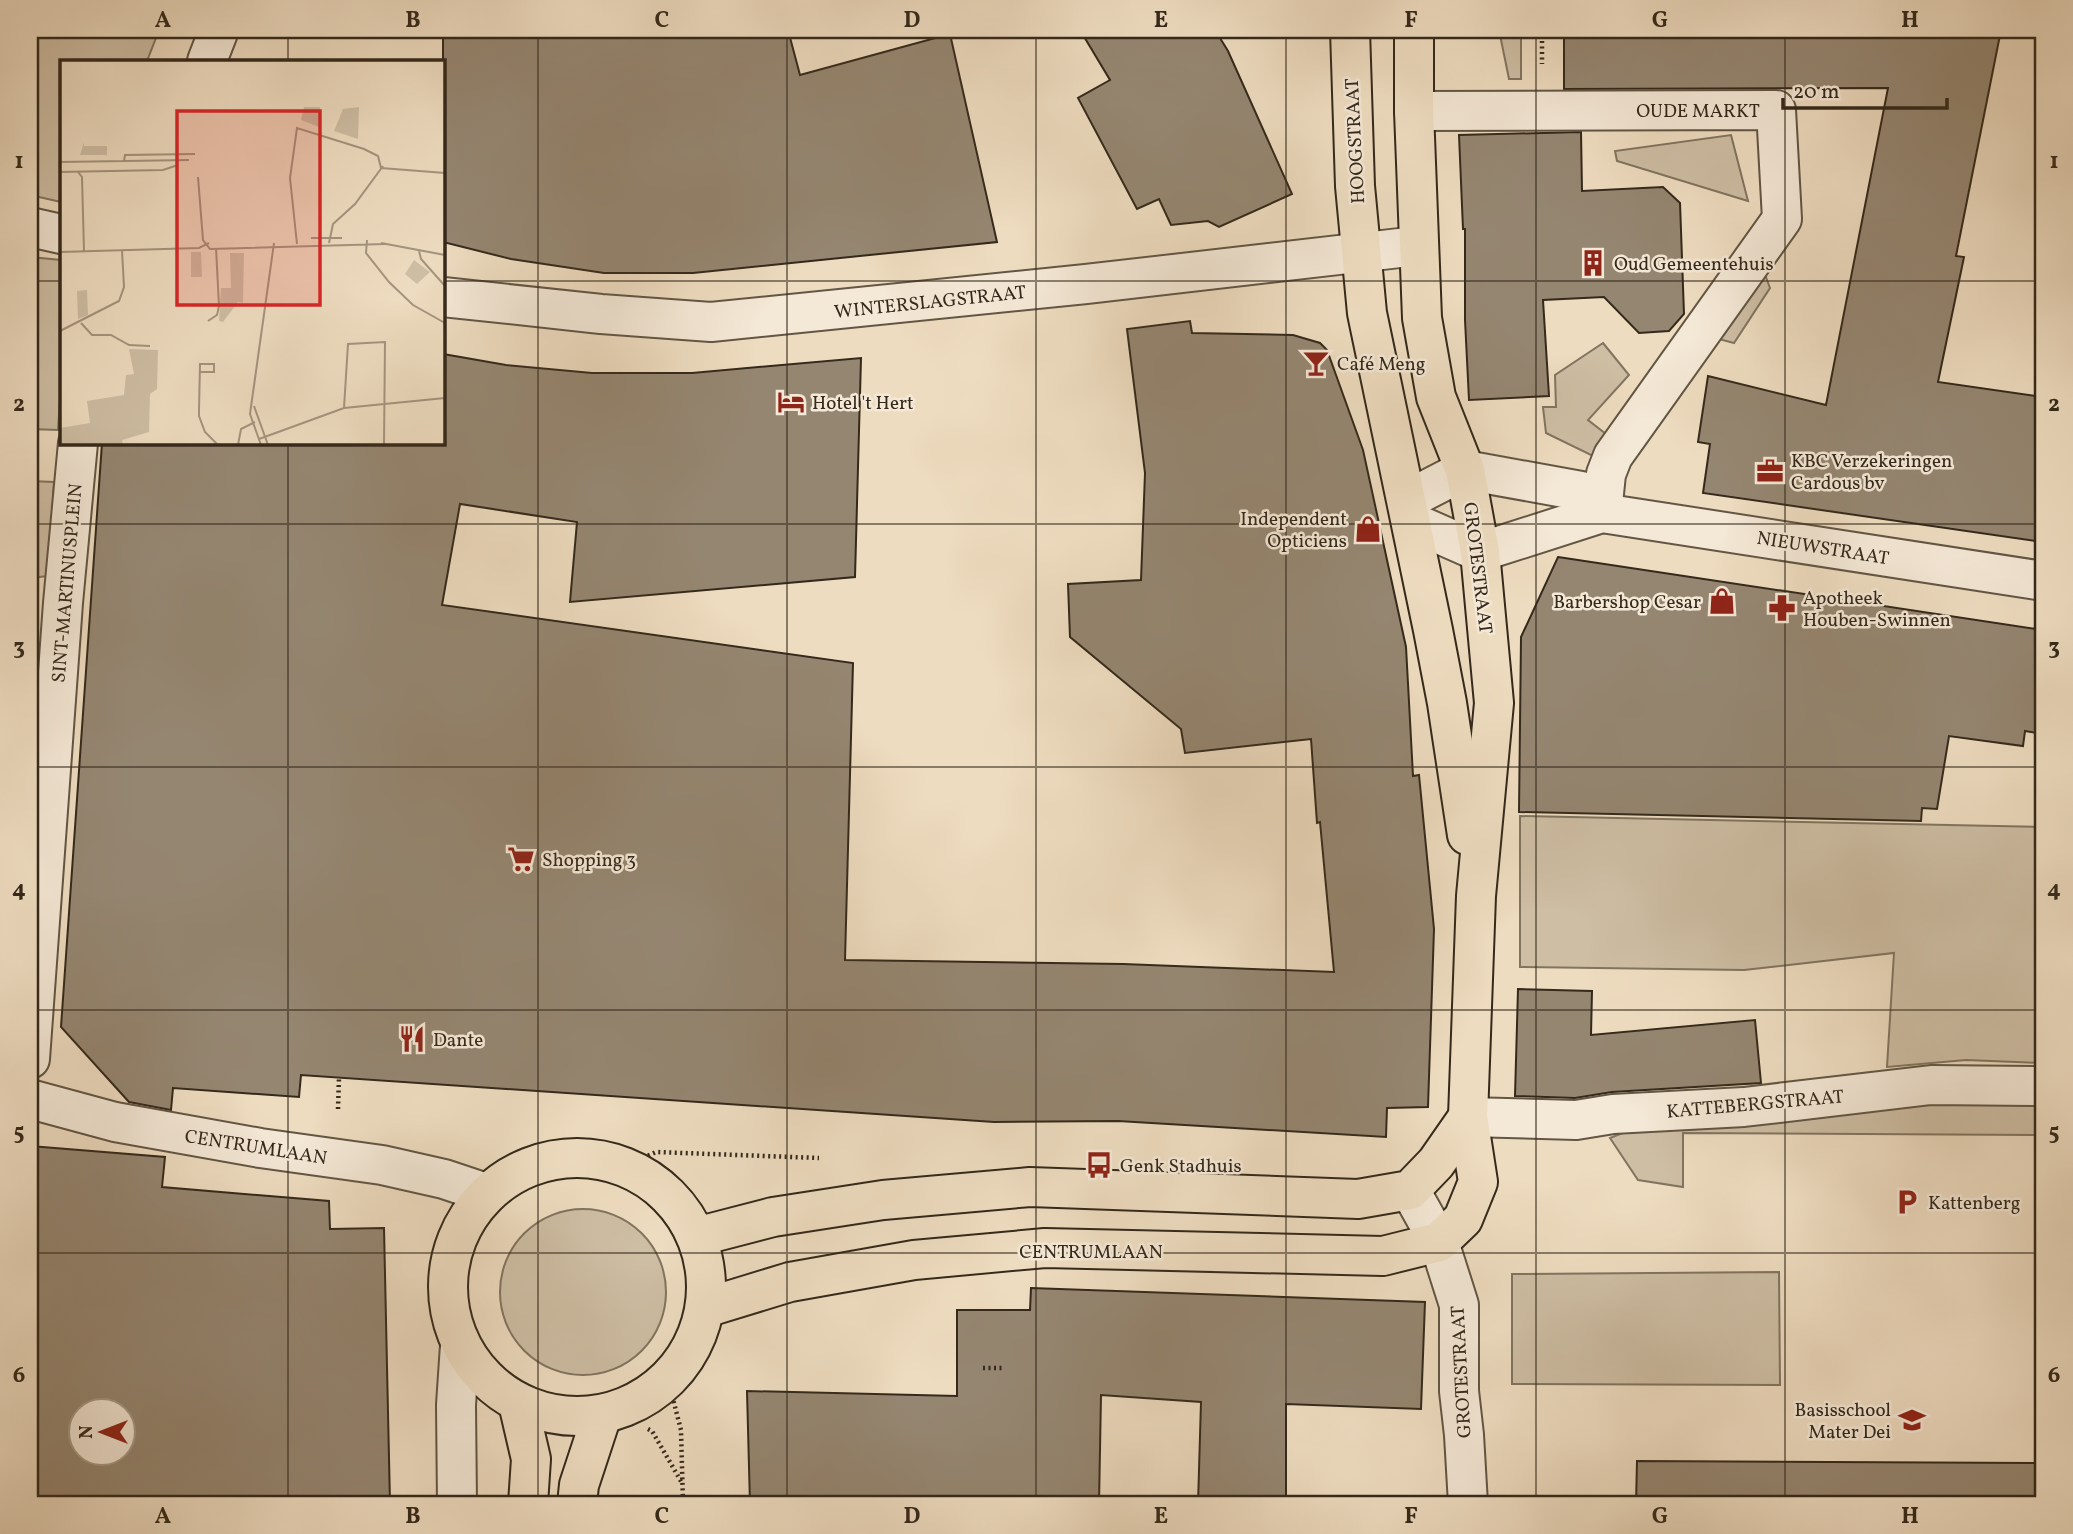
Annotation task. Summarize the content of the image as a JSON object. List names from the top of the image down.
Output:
{
  "streets": {
    "main road": ["HOOGSTRAAT", "GROTESTRAAT", "CENTRUMLAAN"],
    "street": [
      "OUDE MARKT",
      "WINTERSLAGSTRAAT",
      "NIEUWSTRAAT",
      "SINT-MARTINUSPLEIN",
      "KATTEBERGSTRAAT"
    ]
  },
  "crossings": [
    ["OUDE MARKT", "NIEUWSTRAAT"],
    ["HOOGSTRAAT", "WINTERSLAGSTRAAT"],
    ["HOOGSTRAAT", "GROTESTRAAT"],
    ["WINTERSLAGSTRAAT", "GROTESTRAAT"],
    ["NIEUWSTRAAT", "GROTESTRAAT"],
    ["GROTESTRAAT", "KATTEBERGSTRAAT"],
    ["GROTESTRAAT", "CENTRUMLAAN"]
  ],
  "places": {
    "building": ["Oud Gemeentehuis"],
    "bar": ["Café Meng"],
    "hotel": ["Hotel 't Hert"],
    "office": ["KBC Verzekeringen Cardous bv"],
    "shop": ["Independent Opticiens", "Barbershop Cesar"],
    "pharmacy": ["Apotheek Houben-Swinnen"],
    "supermarket": ["Shopping 3"],
    "restaurant": ["Dante"],
    "bus stop": ["Genk Stadhuis"],
    "parking": ["Kattenberg"],
    "school or university": ["Basisschool Mater Dei"]
  },
  "scale_bar": "20 m",
  "north": "left",
  "grid": {
    "columns": [
      "A",
      "B",
      "C",
      "D",
      "E",
      "F",
      "G",
      "H"
    ],
    "rows": [
      "1",
      "2",
      "3",
      "4",
      "5",
      "6"
    ]
  }
}
